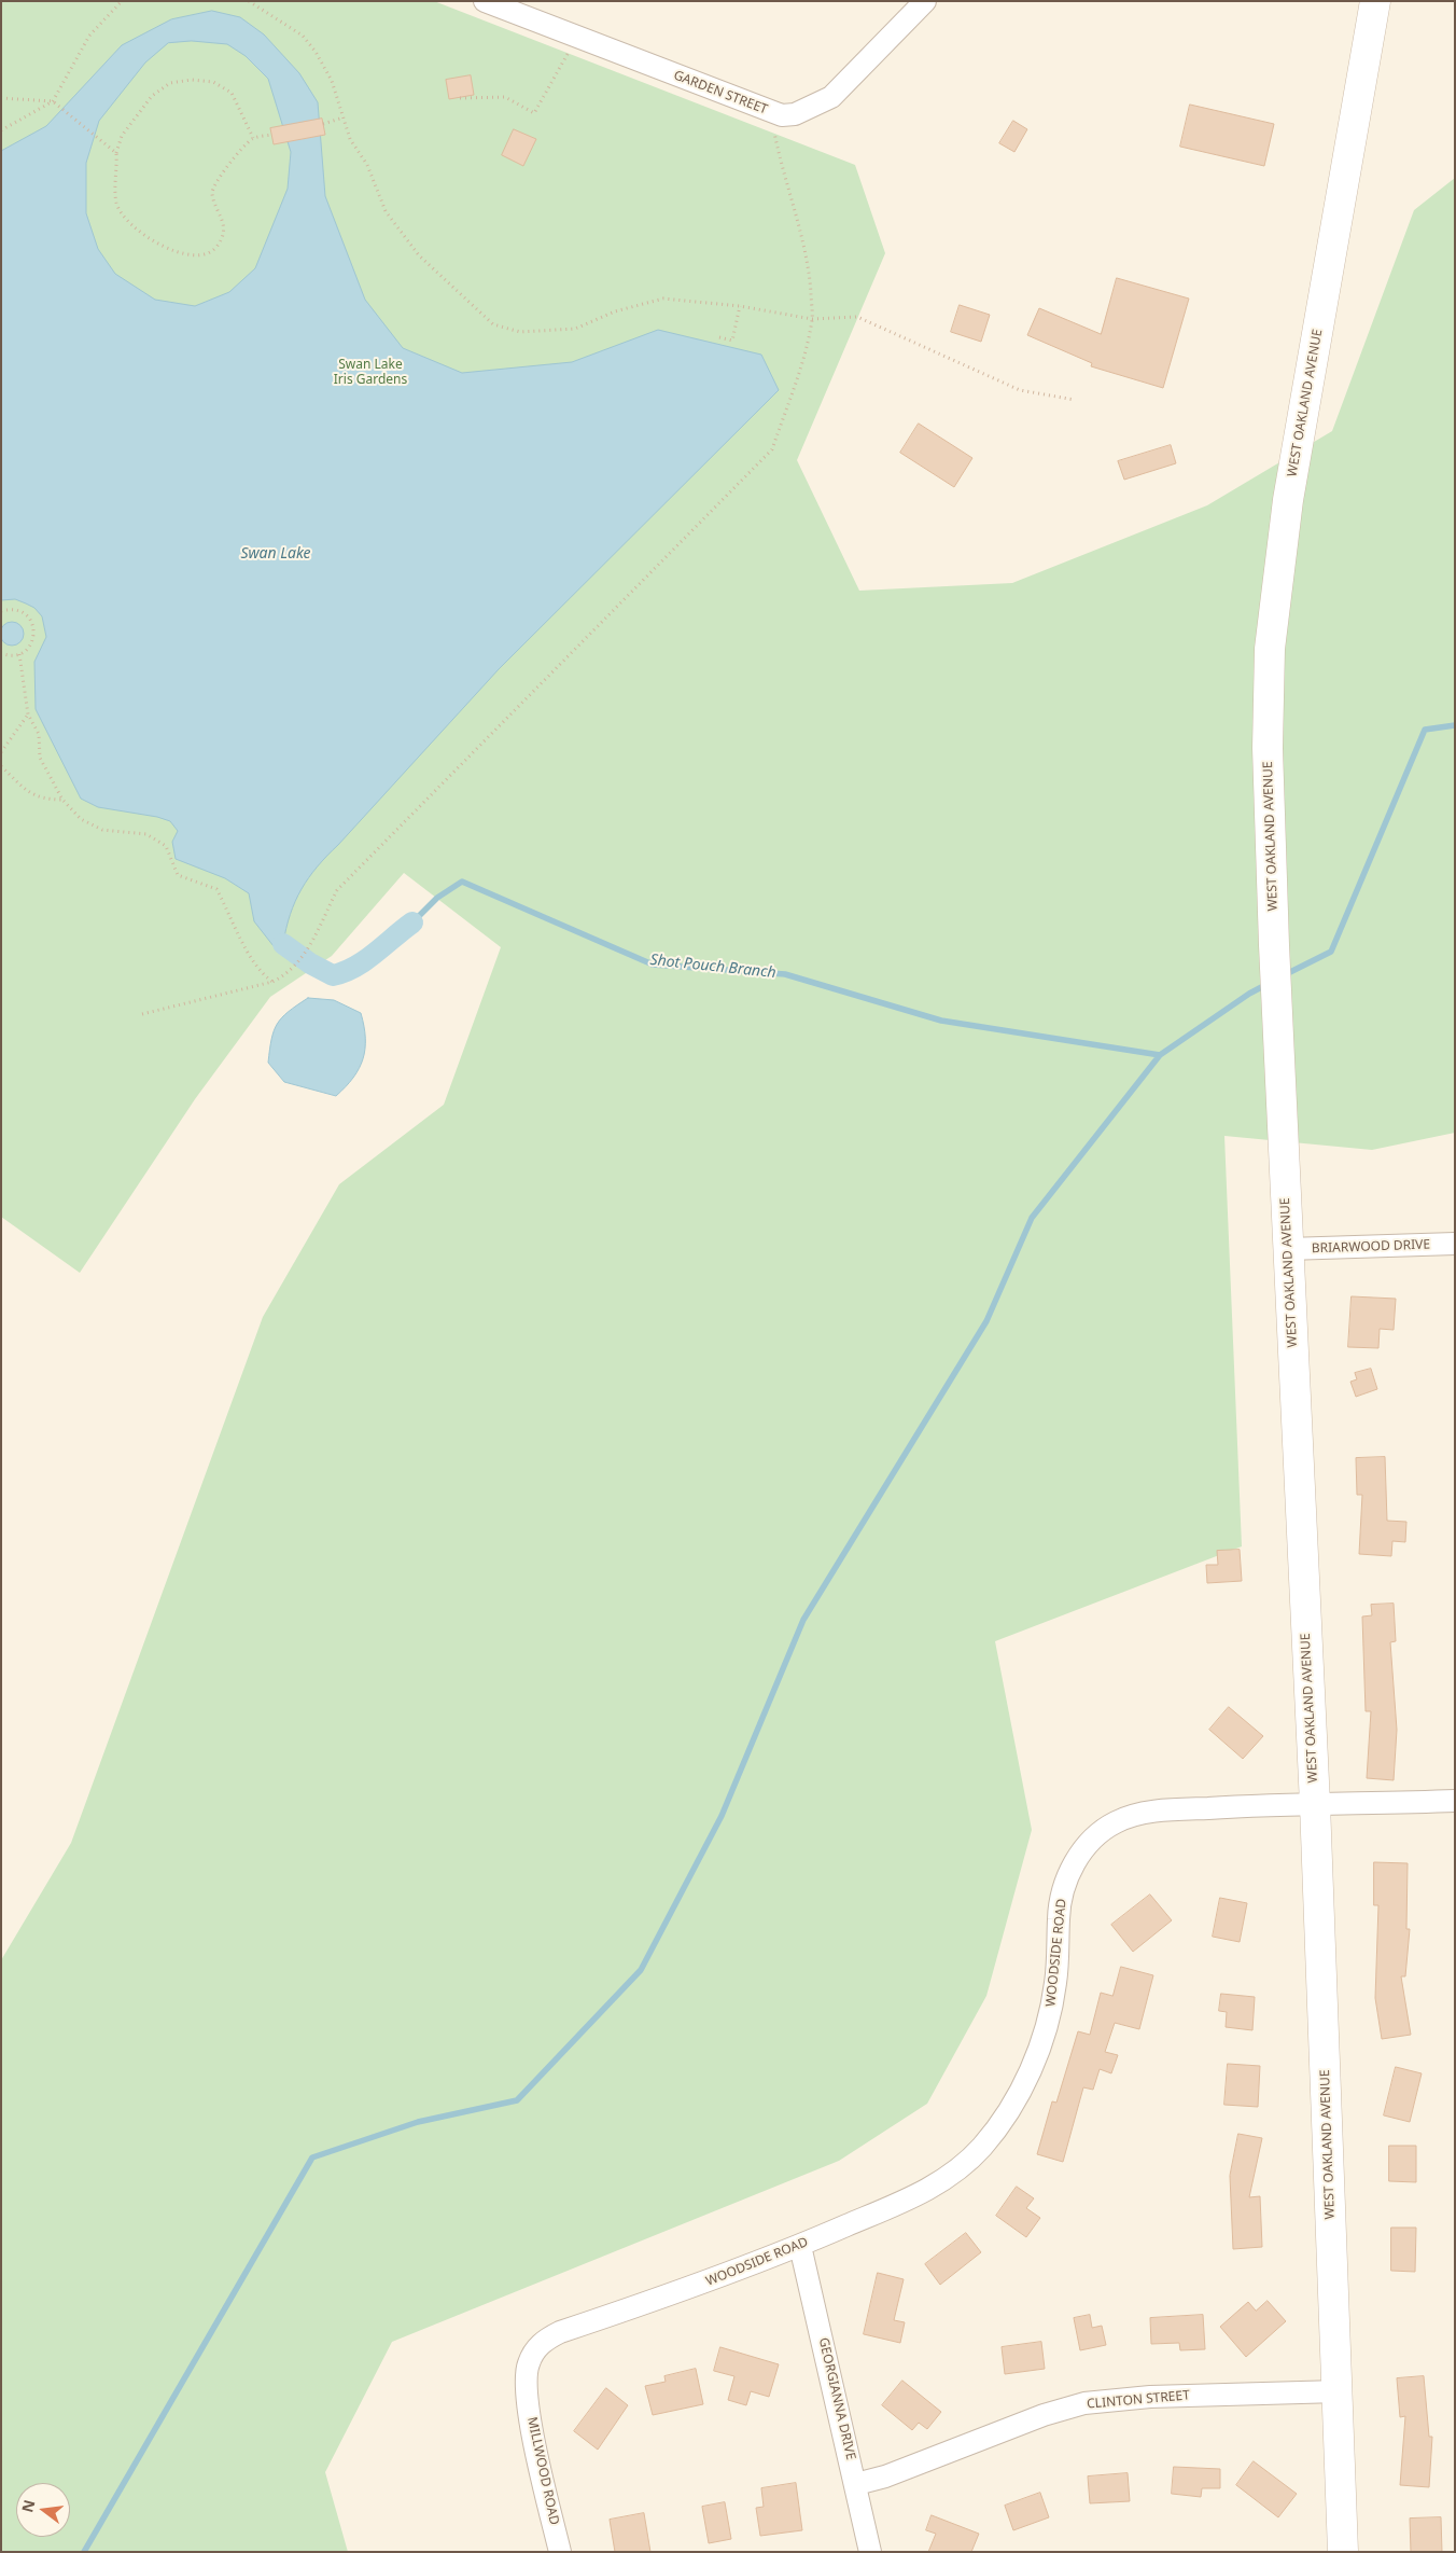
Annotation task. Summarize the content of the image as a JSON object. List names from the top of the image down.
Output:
{
  "streets": {
    "street": [
      "GARDEN STREET",
      "WEST OAKLAND AVENUE",
      "BRIARWOOD DRIVE",
      "WOODSIDE ROAD",
      "GEORGIANNA DRIVE",
      "CLINTON STREET",
      "MILLWOOD ROAD"
    ]
  },
  "crossings": [
    ["WEST OAKLAND AVENUE", "BRIARWOOD DRIVE"],
    ["WEST OAKLAND AVENUE", "WOODSIDE ROAD"],
    ["WEST OAKLAND AVENUE", "CLINTON STREET"],
    ["WOODSIDE ROAD", "GEORGIANNA DRIVE"],
    ["WOODSIDE ROAD", "MILLWOOD ROAD"],
    ["GEORGIANNA DRIVE", "CLINTON STREET"]
  ],
  "water": ["Swan Lake", "Shot Pouch Branch"],
  "parks": ["Swan Lake Iris Gardens"],
  "north": "left"
}
